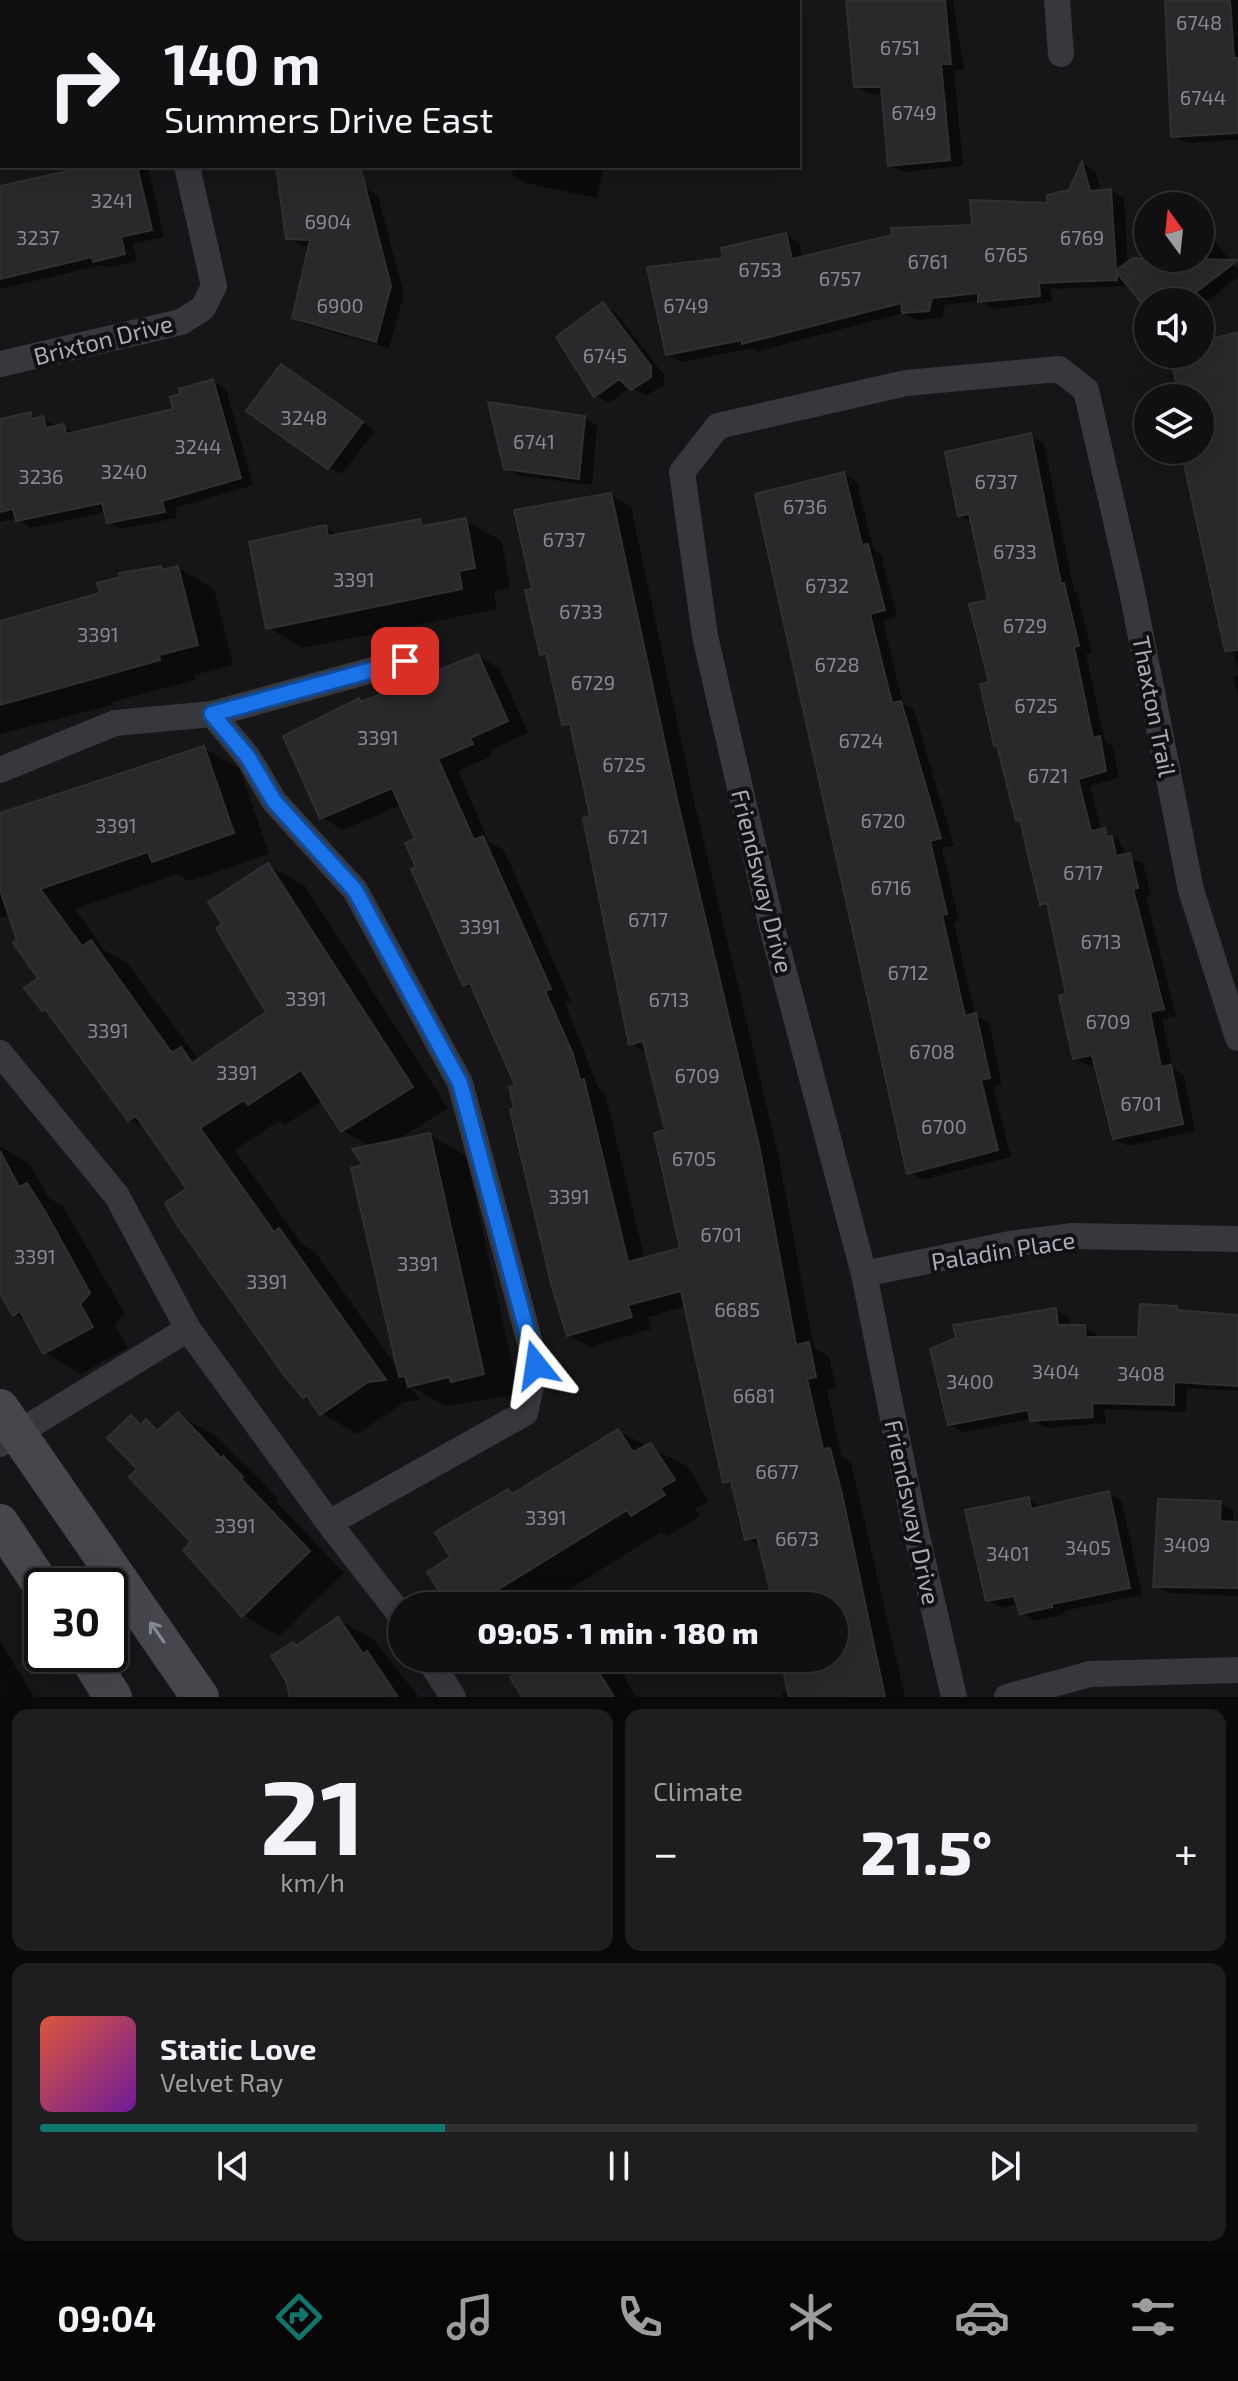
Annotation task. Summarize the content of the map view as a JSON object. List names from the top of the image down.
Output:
{
  "streets": {
    "street": [
      "Brixton Drive",
      "Thaxton Trail",
      "Friendsway Drive",
      "Paladin Place"
    ]
  },
  "crossings": [
    ["Thaxton Trail", "Friendsway Drive"],
    ["Friendsway Drive", "Paladin Place"]
  ],
  "house_numbers": [
    "6748",
    "6751",
    "6744",
    "6749",
    "3241",
    "6904",
    "3237",
    "6769",
    "6765",
    "6761",
    "6753",
    "6757",
    "6900",
    "6749",
    "6745",
    "3248",
    "6741",
    "3244",
    "3240",
    "3236",
    "6737",
    "6736",
    "6737",
    "6733",
    "3391",
    "6732",
    "6733",
    "6729",
    "3391",
    "6728",
    "6729",
    "6725",
    "3391",
    "6724",
    "6725",
    "6721",
    "6720",
    "3391",
    "6721",
    "6717",
    "6716",
    "6717",
    "3391",
    "6713",
    "6712",
    "3391",
    "6713",
    "6709",
    "3391",
    "6708",
    "3391",
    "6709",
    "6701",
    "6700",
    "6705",
    "3391",
    "6701",
    "3391",
    "3391",
    "3391",
    "6685",
    "3404",
    "3408",
    "3400",
    "6681",
    "6677",
    "3391",
    "3391",
    "6673",
    "3409",
    "3405",
    "3401"
  ],
  "north": "top",
  "page": {
    "turn": ["140 m", "Summers Drive East"],
    "limit": "30",
    "trip": "09:05 · 1 min · 180 m",
    "tile": [
      ["21", "km/h"],
      "Climate"
    ],
    "heat": ["−", "21.5°", "+"],
    "song": ["Static Love", "Velvet Ray"],
    "tabs": "09:04"
  }
}
